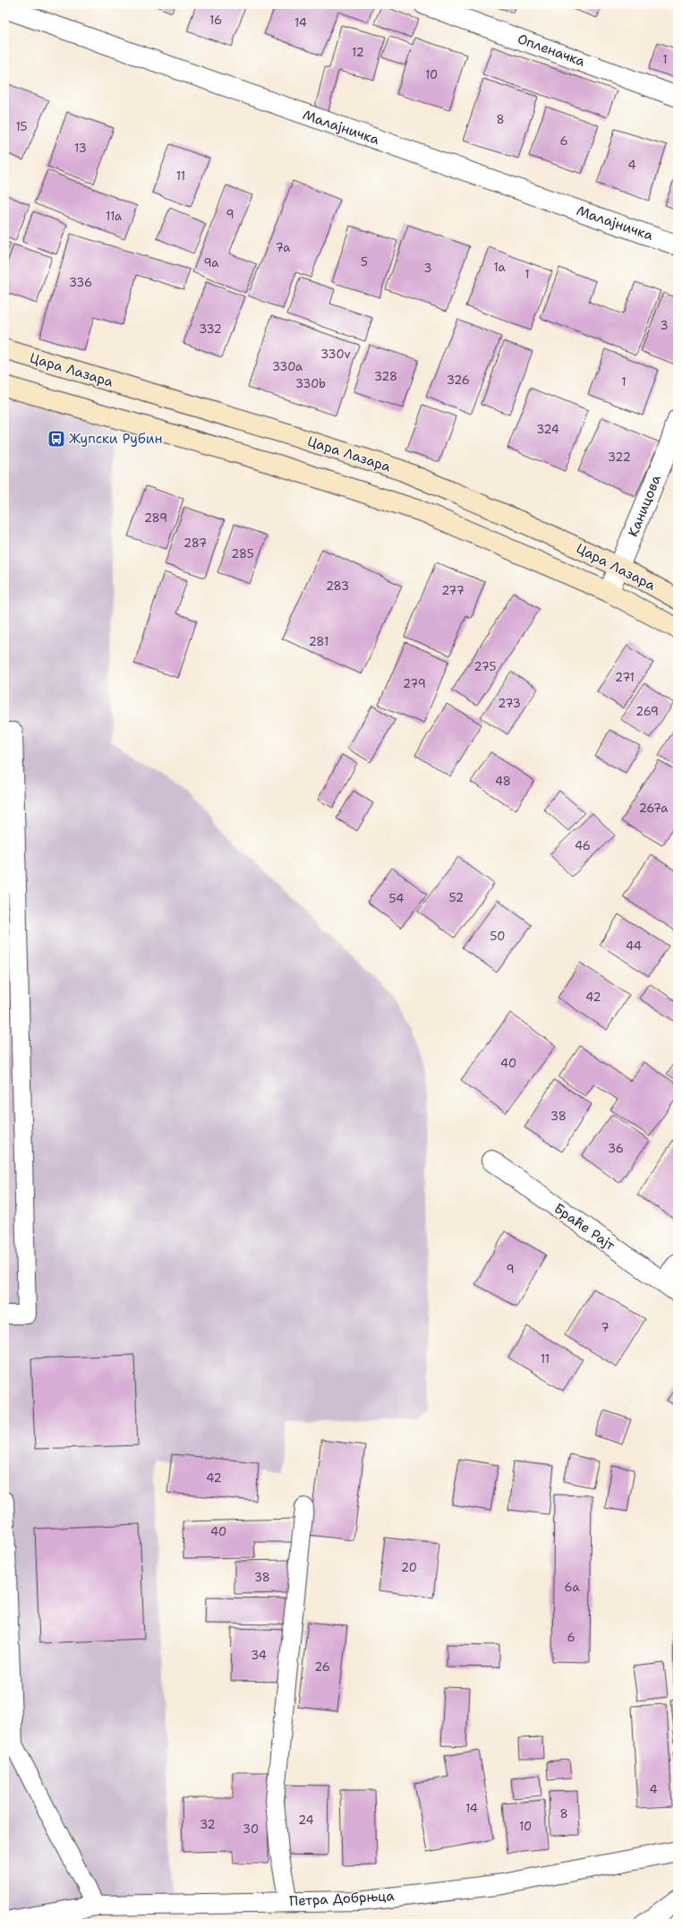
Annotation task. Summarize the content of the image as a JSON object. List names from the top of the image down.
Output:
{
  "streets": {
    "main road": ["Цара Лазара"],
    "street": [
      "Опленачка",
      "Малајничка",
      "Каницова",
      "Браће Рајт",
      "Петра Добрњца"
    ]
  },
  "crossings": [
    ["Цара Лазара", "Каницова"]
  ],
  "places": {
    "bus stop": ["Жупски Рубин"]
  },
  "house_numbers": [
    "16",
    "14",
    "12",
    "1",
    "10",
    "8",
    "15",
    "6",
    "13",
    "4",
    "11",
    "9",
    "11a",
    "7a",
    "5",
    "9a",
    "1a",
    "3",
    "1",
    "336",
    "3",
    "332",
    "330v",
    "330a",
    "328",
    "326",
    "1",
    "330b",
    "324",
    "322",
    "289",
    "287",
    "285",
    "283",
    "277",
    "281",
    "275",
    "271",
    "279",
    "273",
    "269",
    "48",
    "267a",
    "46",
    "52",
    "54",
    "50",
    "44",
    "42",
    "40",
    "38",
    "36",
    "9",
    "7",
    "11",
    "42",
    "40",
    "20",
    "38",
    "6a",
    "6",
    "34",
    "26",
    "4",
    "14",
    "8",
    "24",
    "32",
    "10",
    "30"
  ]
}
